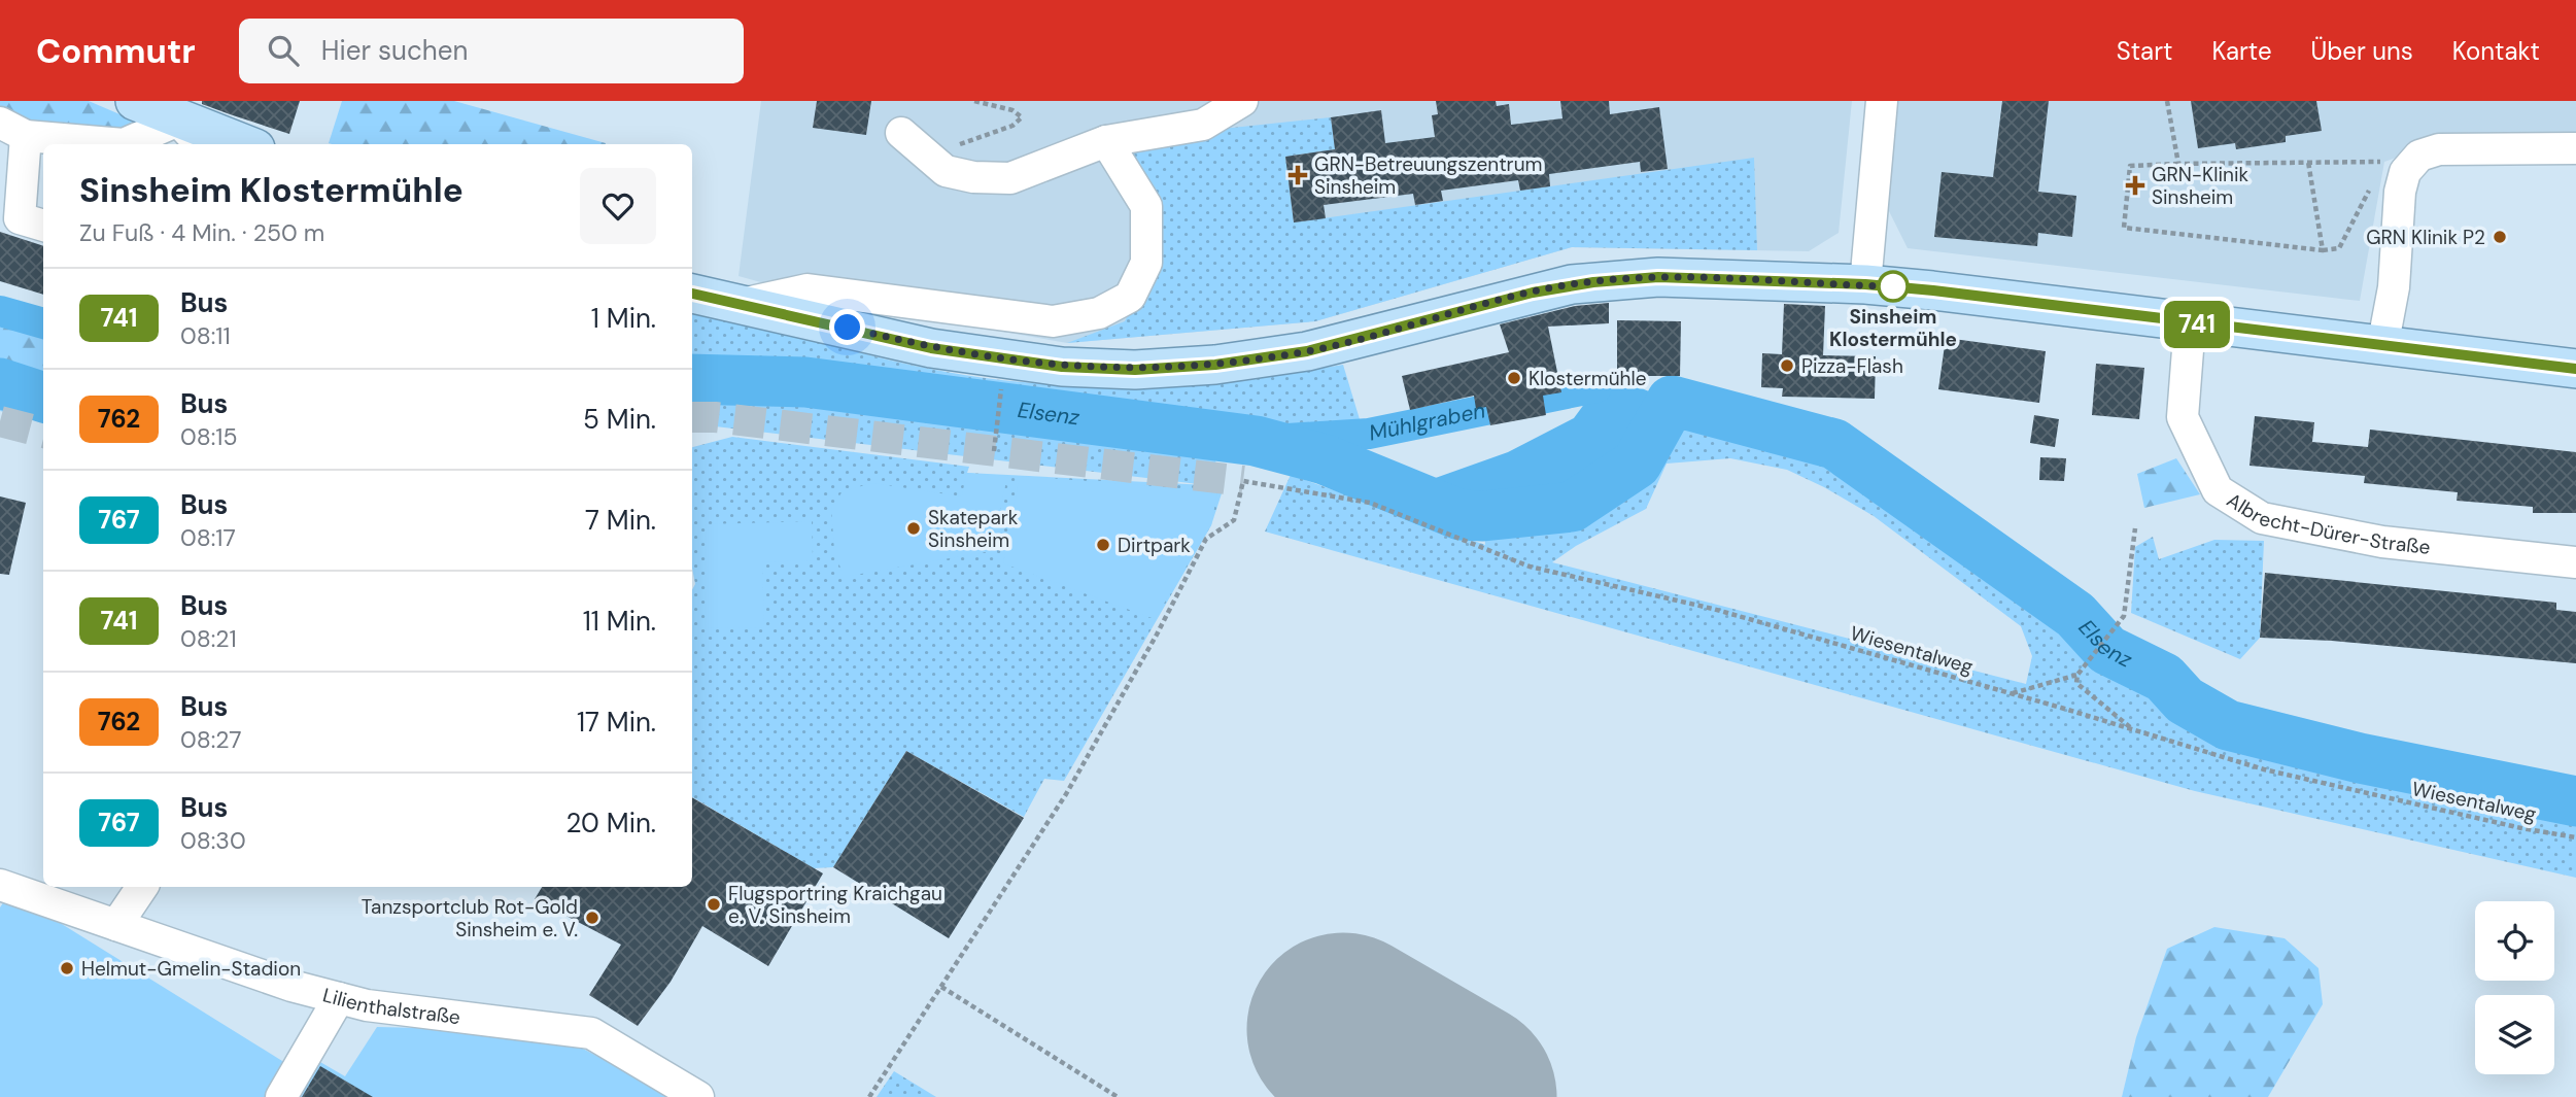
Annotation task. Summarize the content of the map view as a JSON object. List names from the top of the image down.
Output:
{
  "streets": {
    "street": ["Albrecht-Dürer-Straße", "Lilienthalstraße"],
    "path": ["Wiesentalweg"]
  },
  "water": ["Elsenz", "Mühlgraben"],
  "places": {
    "health": ["GRN-Betreuungszentrum Sinsheim", "GRN-Klinik Sinsheim"],
    "other": [
      "GRN Klinik P2",
      "Sinsheim Klostermühle",
      "Pizza-Flash",
      "Klostermühle",
      "Skatepark Sinsheim",
      "Dirtpark",
      "Flugsportring Kraichgau e. V. Sinsheim",
      "Tanzsportclub Rot-Gold Sinsheim e. V.",
      "Helmut-Gmelin-Stadion"
    ]
  },
  "lines": ["bus line 741"],
  "page": {
    "header": "Commutr",
    "search": "Hier suchen",
    "nav": [
      "Start",
      "Karte",
      "Über uns",
      "Kontakt"
    ],
    "on_map": "741",
    "heading": ["Sinsheim Klostermühle", "Zu Fuß · 4 Min. · 250 m"],
    "list": [
      {
        "mark": "741",
        "name": "Bus",
        "note": "08:11",
        "value": "1 Min."
      },
      {
        "mark": "762",
        "name": "Bus",
        "note": "08:15",
        "value": "5 Min."
      },
      {
        "mark": "767",
        "name": "Bus",
        "note": "08:17",
        "value": "7 Min."
      },
      {
        "mark": "741",
        "name": "Bus",
        "note": "08:21",
        "value": "11 Min."
      },
      {
        "mark": "762",
        "name": "Bus",
        "note": "08:27",
        "value": "17 Min."
      },
      {
        "mark": "767",
        "name": "Bus",
        "note": "08:30",
        "value": "20 Min."
      }
    ]
  }
}
